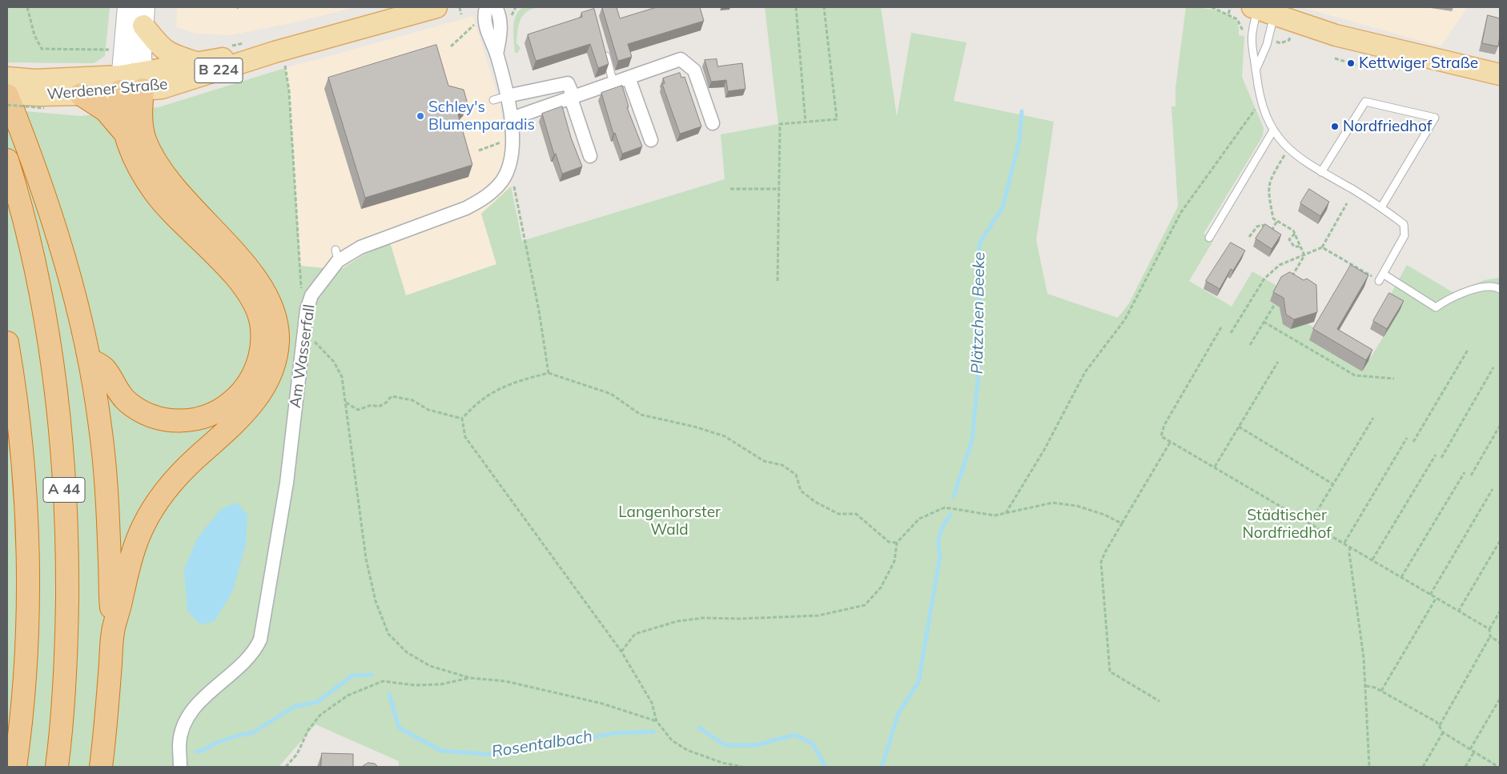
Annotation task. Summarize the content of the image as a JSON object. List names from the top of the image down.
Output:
{
  "streets": {
    "highway": ["A 44"],
    "main road": ["B 224", "Werdener Straße"],
    "street": ["Am Wasserfall"]
  },
  "water": ["Plätzchen Beeke", "Rosentalbach"],
  "parks": ["Langenhorster Wald", "Städtischer Nordfriedhof"],
  "places": ["Kettwiger Straße", "Schley's Blumenparadis", "Nordfriedhof"]
}
